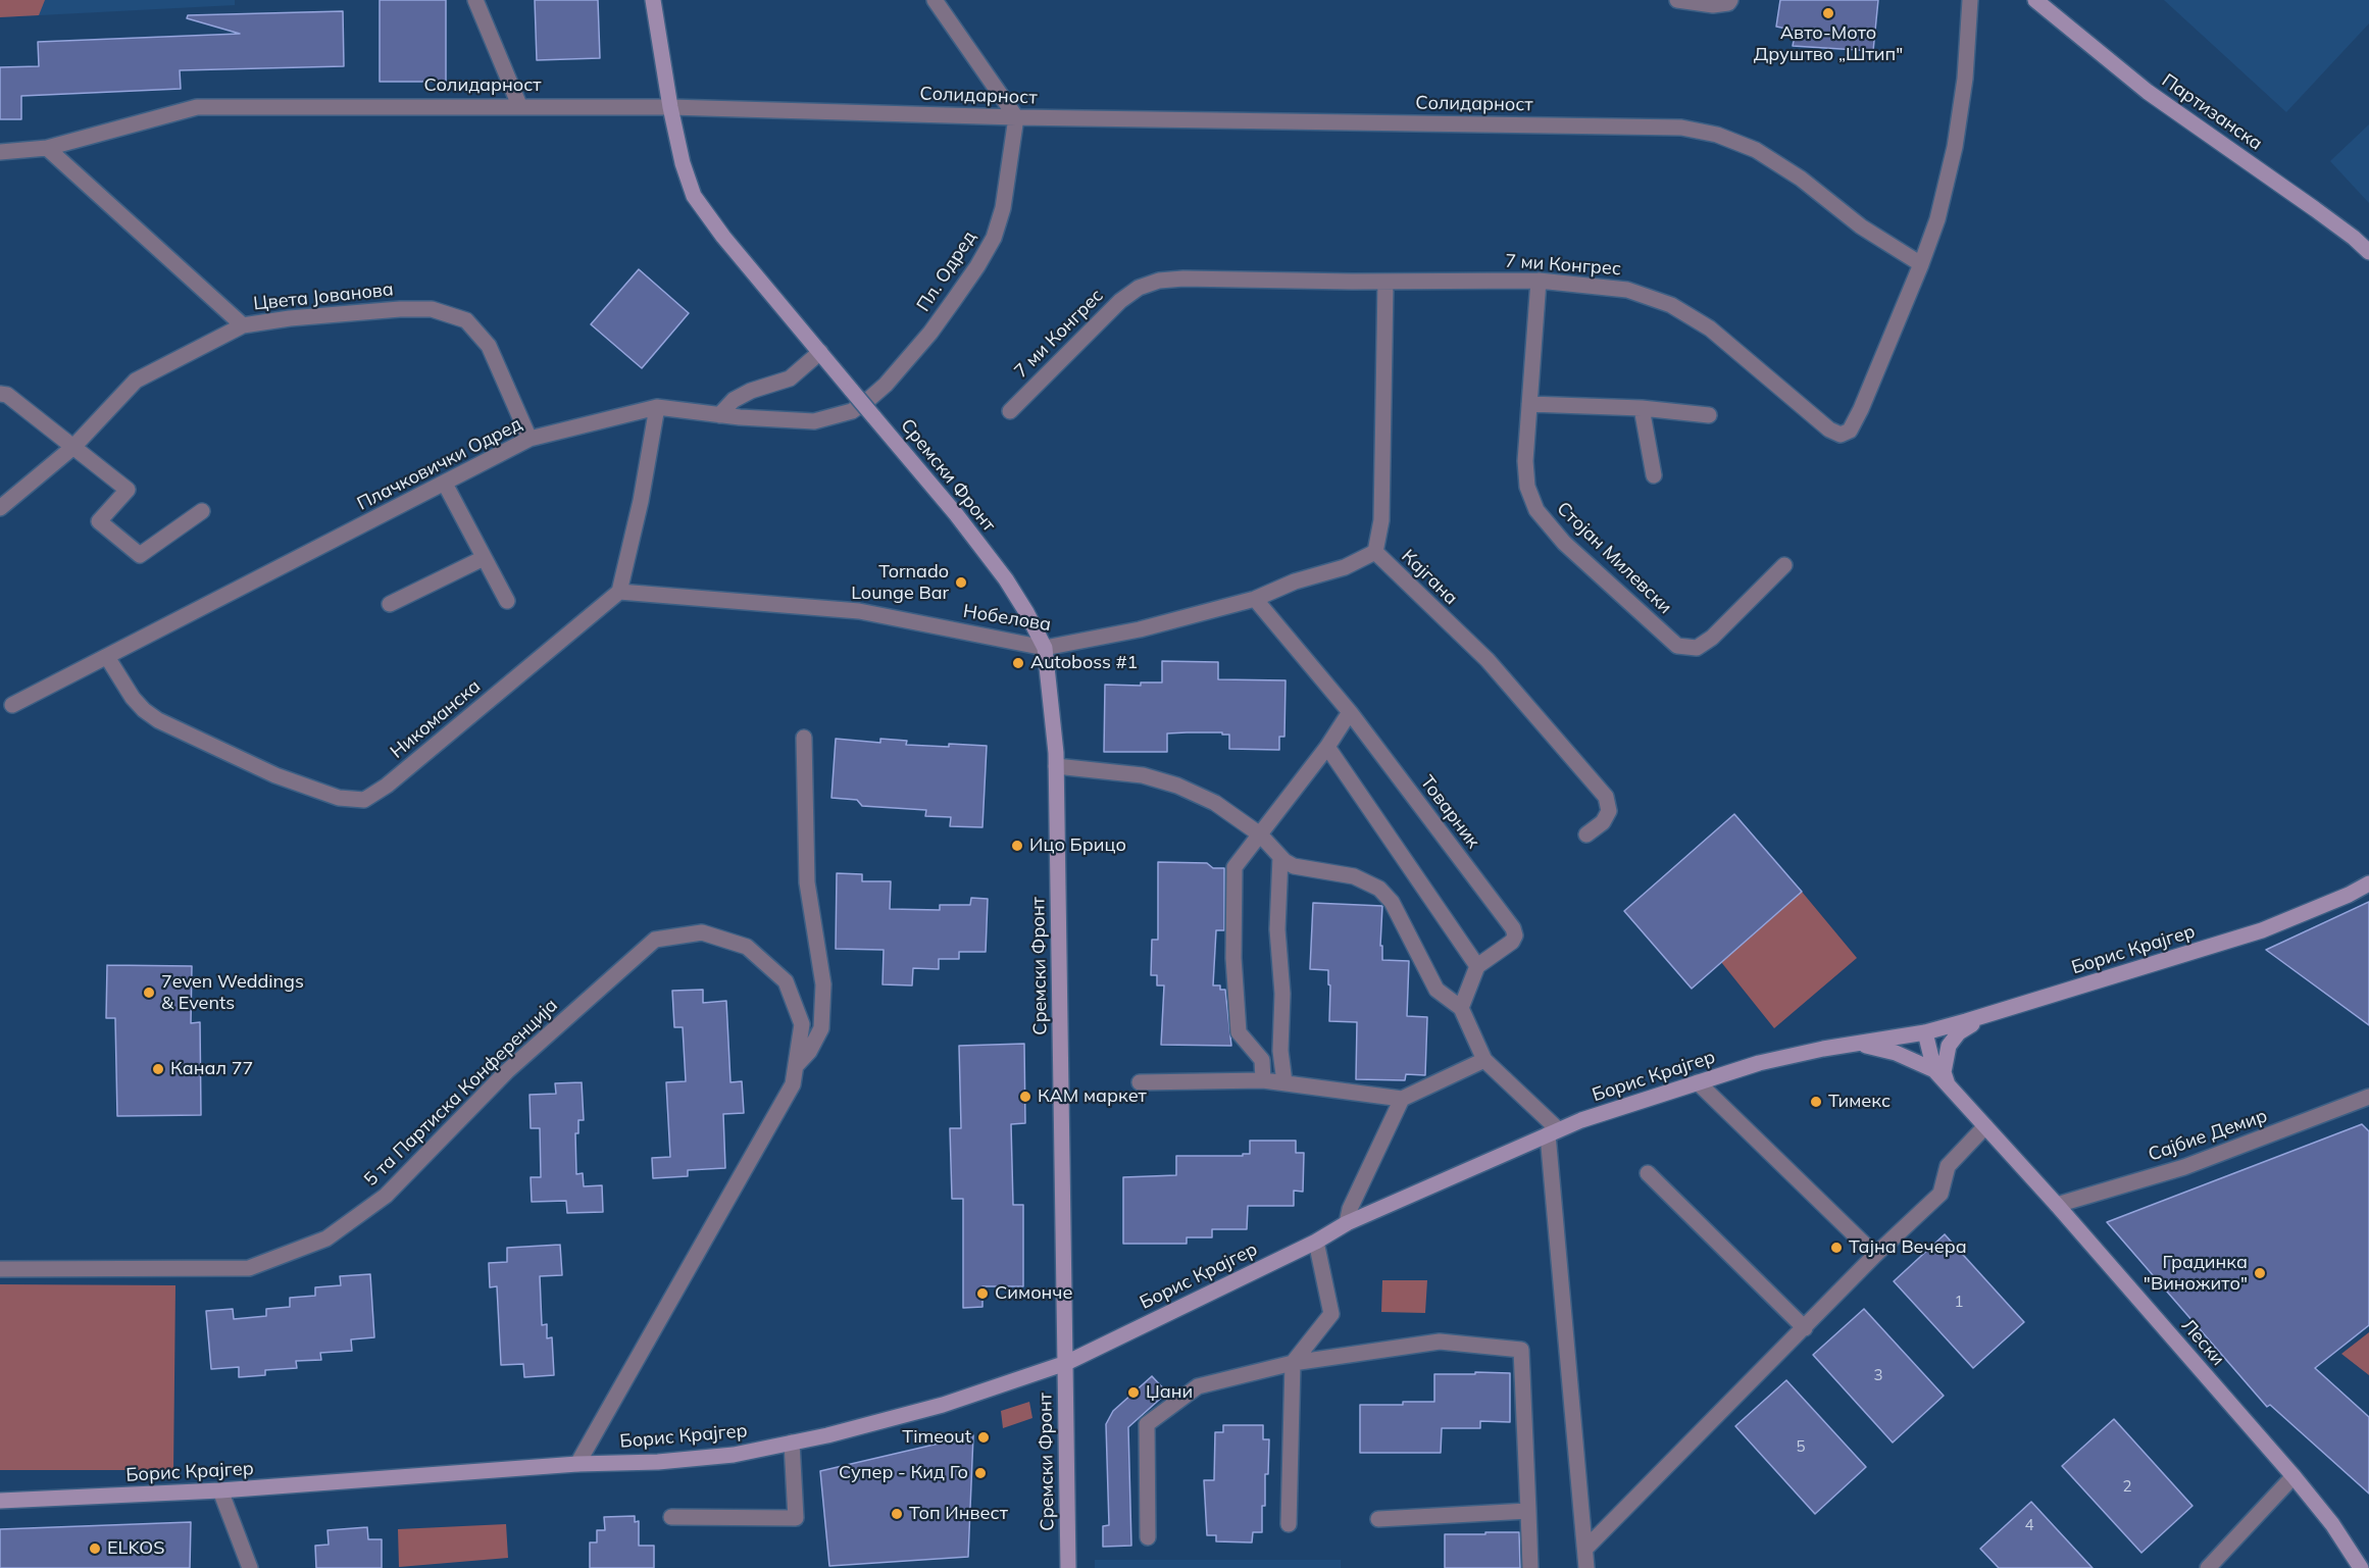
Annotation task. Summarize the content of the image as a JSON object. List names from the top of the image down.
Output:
{
  "streets": {
    "street": [
      "Солидарност",
      "Партизанска",
      "7 ми Конгрес",
      "Пл. Одред",
      "Цвета Јованова",
      "Плачковички Одред",
      "Сремски Фронт",
      "Стојан Милевски",
      "Кајгана",
      "Нобелова",
      "Никоманска",
      "Товарник",
      "Борис Крајгер",
      "5 та Партиска Конференција",
      "Сајбие Демир",
      "Лески"
    ]
  },
  "crossings": [
    ["Солидарност", "7 ми Конгрес"],
    ["Солидарност", "Пл. Одред"],
    ["7 ми Конгрес", "Стојан Милевски"],
    ["7 ми Конгрес", "Кајгана"],
    ["Пл. Одред", "Плачковички Одред"],
    ["Цвета Јованова", "Плачковички Одред"],
    ["Плачковички Одред", "Никоманска"],
    ["Сремски Фронт", "Нобелова"],
    ["Сремски Фронт", "Борис Крајгер"],
    ["Кајгана", "Нобелова"],
    ["Нобелова", "Никоманска"],
    ["Нобелова", "Товарник"],
    ["Борис Крајгер", "5 та Партиска Конференција"],
    ["Борис Крајгер", "Лески"],
    ["Сајбие Демир", "Лески"]
  ],
  "places": [
    "Авто-Мото Друштво „Штип\"",
    "Tornado Lounge Bar",
    "Autoboss #1",
    "Ицо Брицо",
    "7even Weddings & Events",
    "Канал 77",
    "КАМ маркет",
    "Тимекс",
    "Тајна Вечера",
    "Градинка \"Виножито\"",
    "Симонче",
    "Џани",
    "Timeout",
    "Супер - Кид Го",
    "Топ Инвест",
    "ELKOS"
  ],
  "house_numbers": [
    "1",
    "3",
    "5",
    "2",
    "4"
  ]
}
